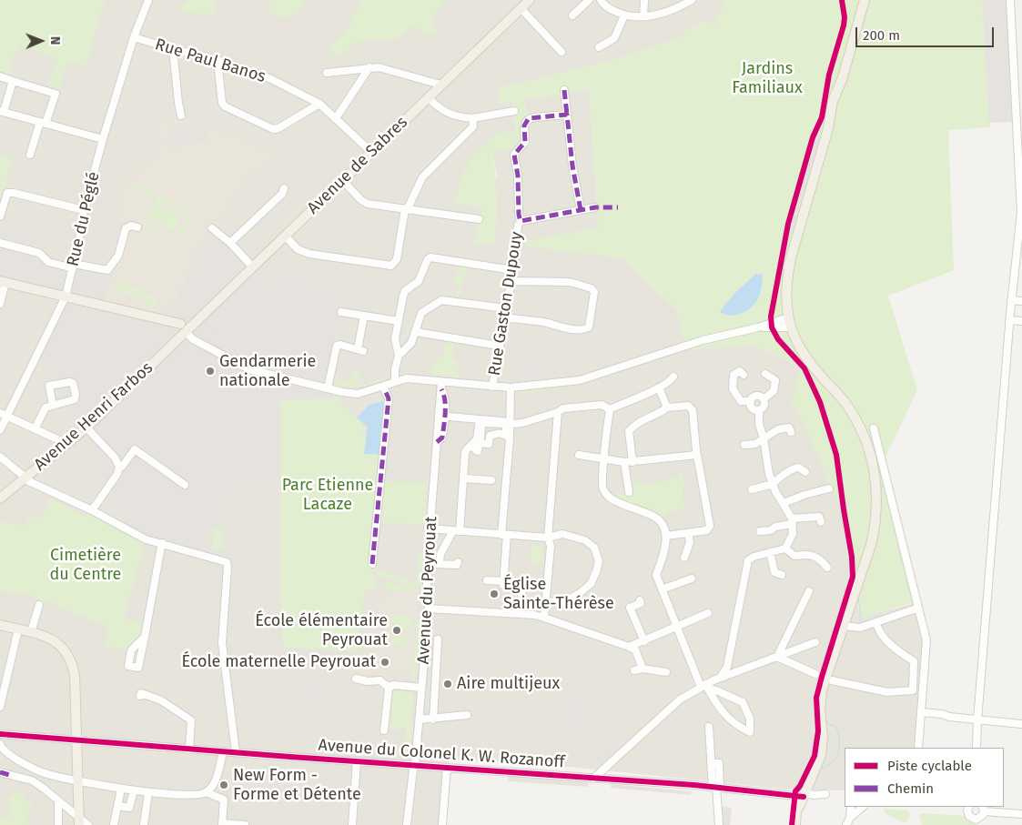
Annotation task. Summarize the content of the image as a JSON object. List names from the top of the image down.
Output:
{
  "streets": {
    "main road": ["Avenue de Sabres", "Avenue Henri Farbos"],
    "street": [
      "Rue Paul Banos",
      "Rue du Péglé",
      "Rue Gaston Dupouy",
      "Avenue du Peyrouat",
      "Avenue du Colonel K. W. Rozanoff"
    ]
  },
  "crossings": [
    ["Rue Paul Banos", "Avenue de Sabres"],
    ["Rue Paul Banos", "Rue du Péglé"],
    ["Avenue de Sabres", "Avenue Henri Farbos"],
    ["Avenue du Peyrouat", "Avenue du Colonel K. W. Rozanoff"]
  ],
  "parks": ["Jardins Familiaux", "Parc Etienne Lacaze", "Cimetière du Centre"],
  "places": [
    "Gendarmerie nationale",
    "Église Sainte-Thérèse",
    "École élémentaire Peyrouat",
    "École maternelle Peyrouat",
    "Aire multijeux",
    "New Form - Forme et Détente"
  ],
  "legend": ["Piste cyclable", "Chemin"],
  "scale_bar": "200 m",
  "north": "right"
}
